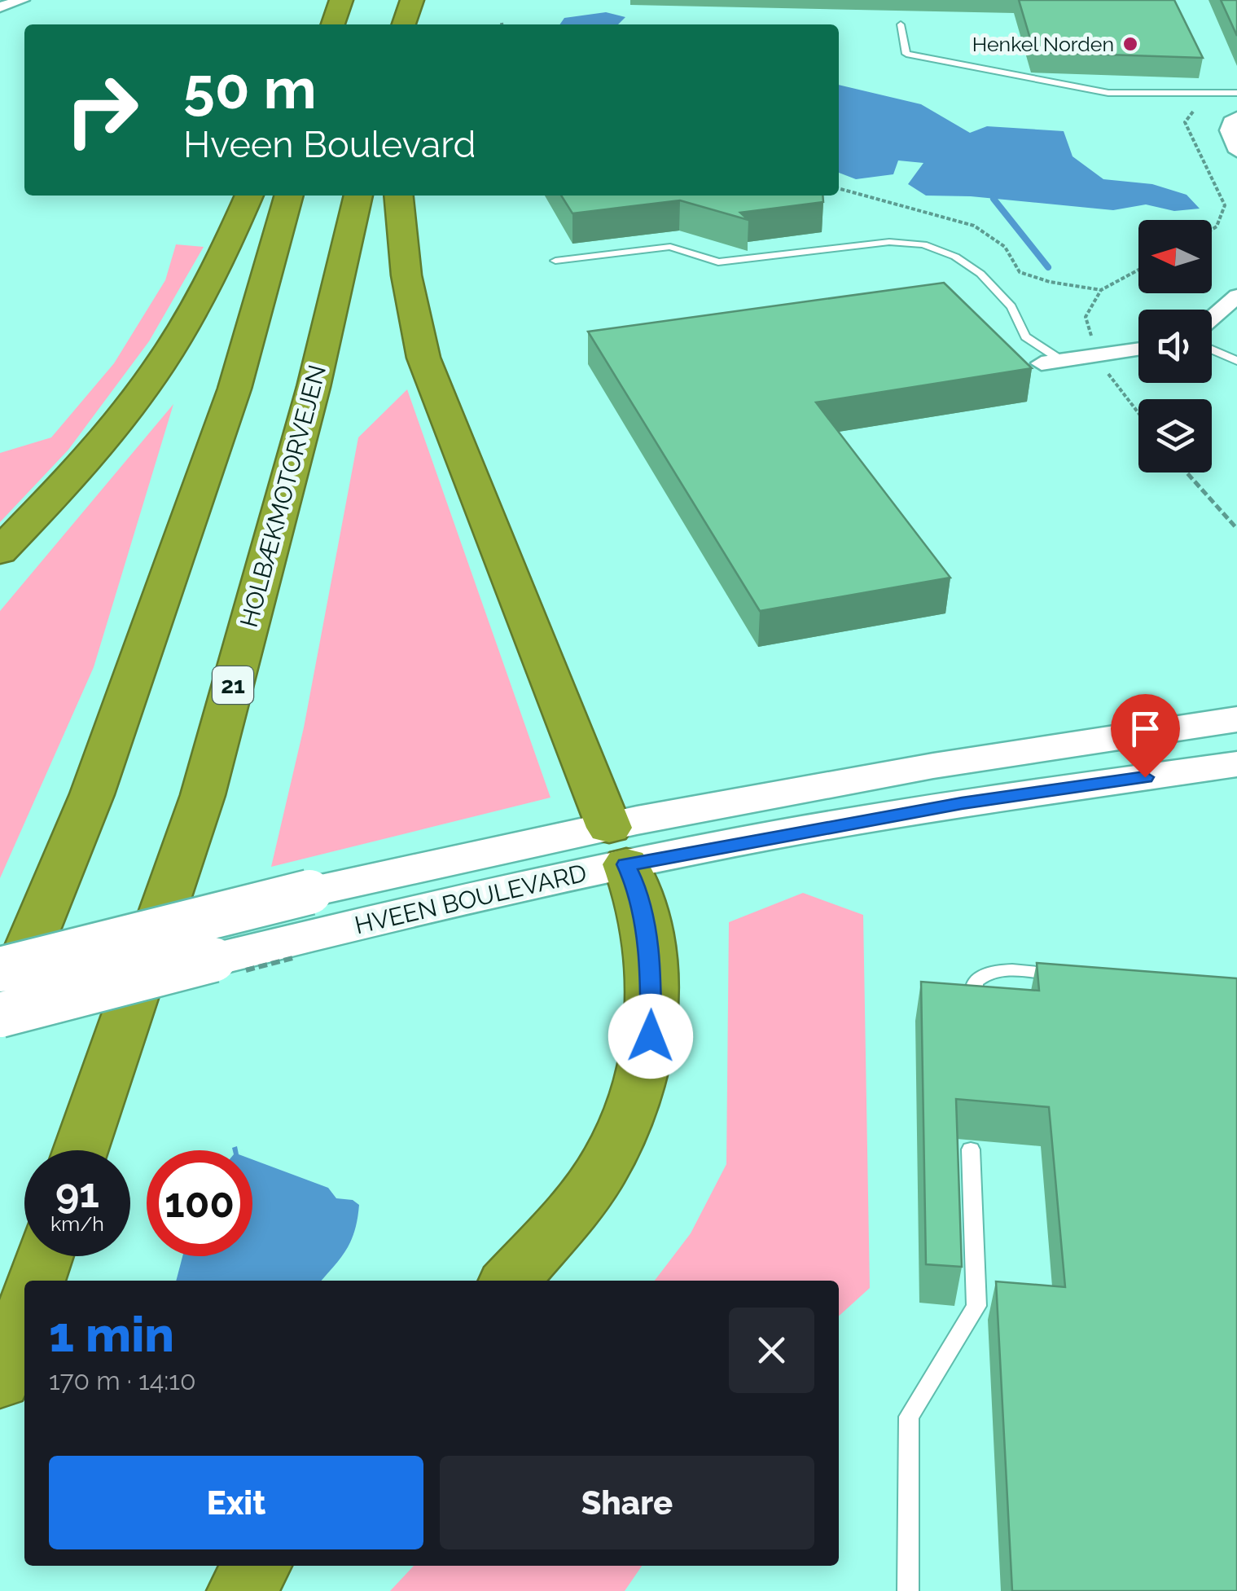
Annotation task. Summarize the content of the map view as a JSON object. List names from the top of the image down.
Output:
{
  "streets": {
    "highway": ["HOLBÆKMOTORVEJEN", "21"],
    "street": ["HVEEN BOULEVARD"]
  },
  "places": ["Henkel Norden"],
  "north": "left",
  "page": {
    "turn": ["50 m", "Hveen Boulevard"],
    "speed": "91 km/h",
    "limit": "100",
    "heading": ["1 min", "170 m · 14:10"],
    "buttons": ["Exit", "Share"]
  }
}
